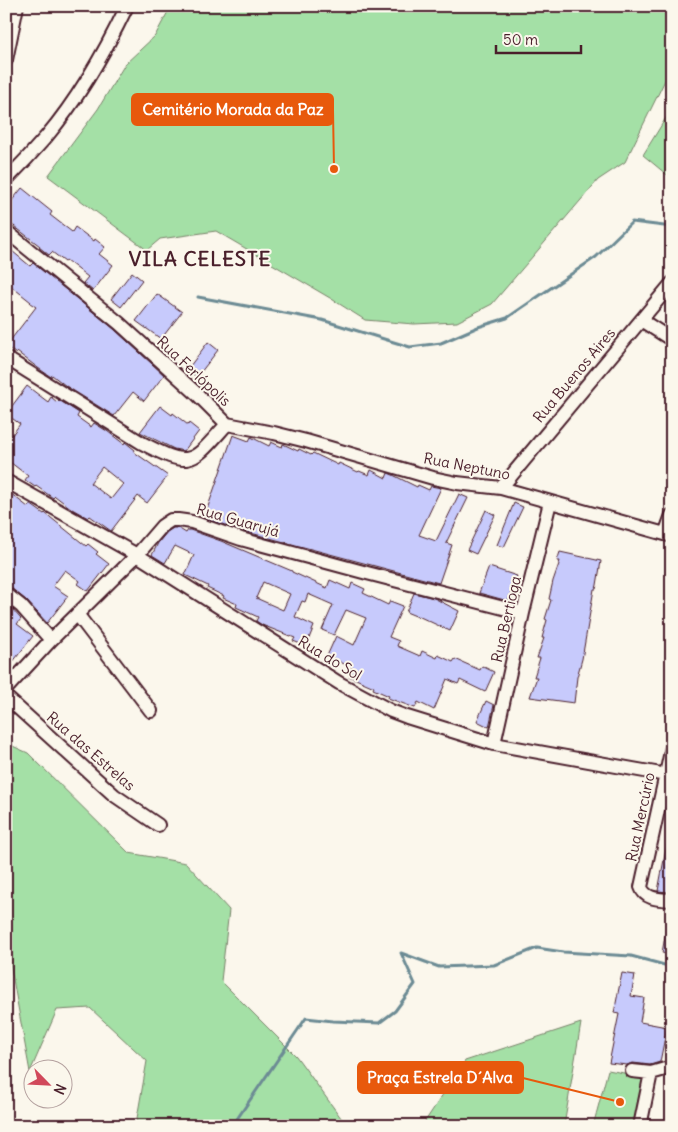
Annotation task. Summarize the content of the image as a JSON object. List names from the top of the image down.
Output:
{
  "streets": {
    "street": [
      "Rua Ferlópolis",
      "Rua Buenos Aires",
      "Rua Neptuno",
      "Rua Guarujá",
      "Rua Bertioga",
      "Rua do Sol",
      "Rua das Estrelas",
      "Rua Mercúrio"
    ]
  },
  "crossings": [
    ["Rua Ferlópolis", "Rua Neptuno"],
    ["Rua Buenos Aires", "Rua Neptuno"],
    ["Rua Neptuno", "Rua Bertioga"],
    ["Rua Guarujá", "Rua Bertioga"],
    ["Rua Guarujá", "Rua do Sol"],
    ["Rua Bertioga", "Rua do Sol"],
    ["Rua do Sol", "Rua Mercúrio"]
  ],
  "districts": ["VILA CELESTE"],
  "places": ["Cemitério Morada da Paz", "Praça Estrela D´Alva"],
  "scale_bar": "50 m",
  "north": "bottom right"
}
